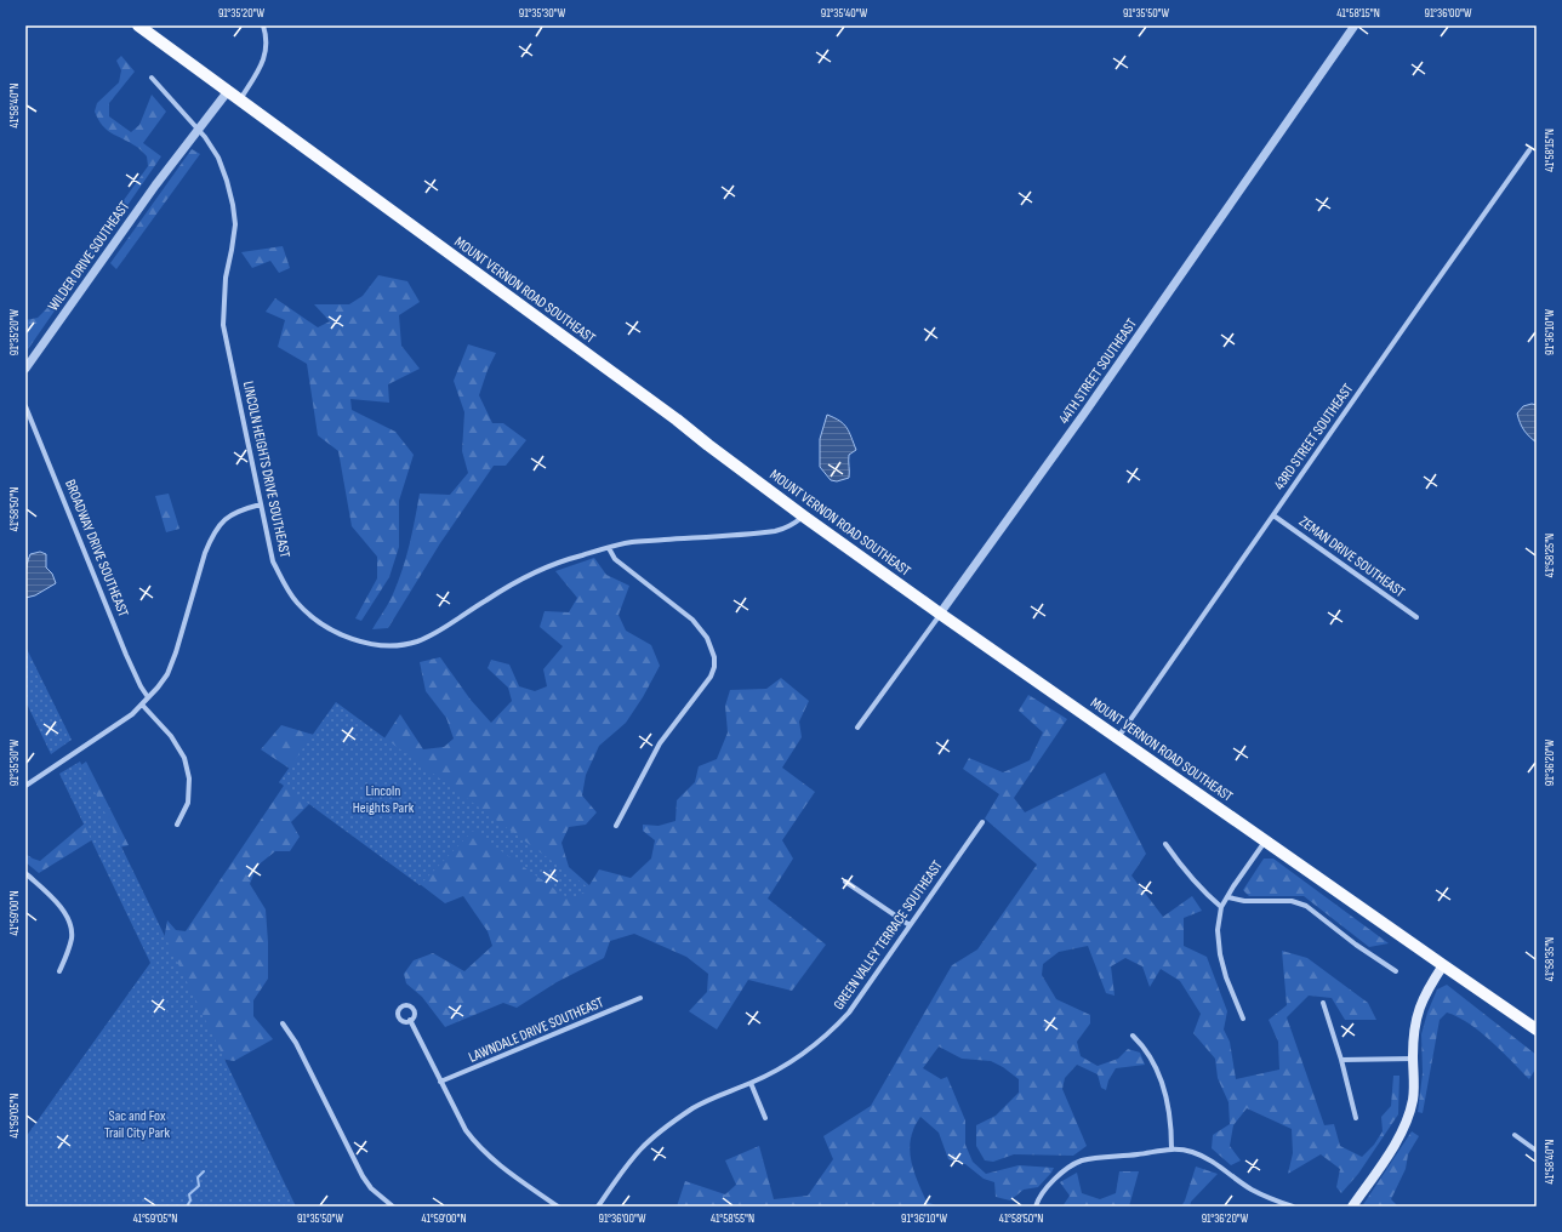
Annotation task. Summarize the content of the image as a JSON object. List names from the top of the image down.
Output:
{
  "streets": {
    "main road": ["MOUNT VERNON ROAD SOUTHEAST"],
    "street": [
      "WILDER DRIVE SOUTHEAST",
      "44TH STREET SOUTHEAST",
      "43RD STREET SOUTHEAST",
      "LINCOLN HEIGHTS DRIVE SOUTHEAST",
      "BROADWAY DRIVE SOUTHEAST",
      "ZEMAN DRIVE SOUTHEAST",
      "GREEN VALLEY TERRACE SOUTHEAST",
      "LAWNDALE DRIVE SOUTHEAST"
    ]
  },
  "crossings": [
    ["WILDER DRIVE SOUTHEAST", "MOUNT VERNON ROAD SOUTHEAST"],
    ["WILDER DRIVE SOUTHEAST", "LINCOLN HEIGHTS DRIVE SOUTHEAST"],
    ["MOUNT VERNON ROAD SOUTHEAST", "44TH STREET SOUTHEAST"],
    ["MOUNT VERNON ROAD SOUTHEAST", "43RD STREET SOUTHEAST"],
    ["MOUNT VERNON ROAD SOUTHEAST", "LINCOLN HEIGHTS DRIVE SOUTHEAST"],
    ["43RD STREET SOUTHEAST", "ZEMAN DRIVE SOUTHEAST"]
  ],
  "parks": ["Lincoln Heights Park", "Sac and Fox Trail City Park"],
  "coordinates": [
    "91°35'20\"W",
    "91°35'30\"W",
    "91°35'40\"W",
    "91°35'50\"W",
    "41°58'15\"N",
    "91°36'00\"W",
    "41°58'40\"N",
    "91°36'10\"W",
    "41°58'50\"N",
    "41°58'25\"N",
    "91°36'20\"W",
    "41°59'00\"N",
    "41°58'35\"N",
    "41°59'05\"N",
    "41°58'55\"N"
  ]
}
